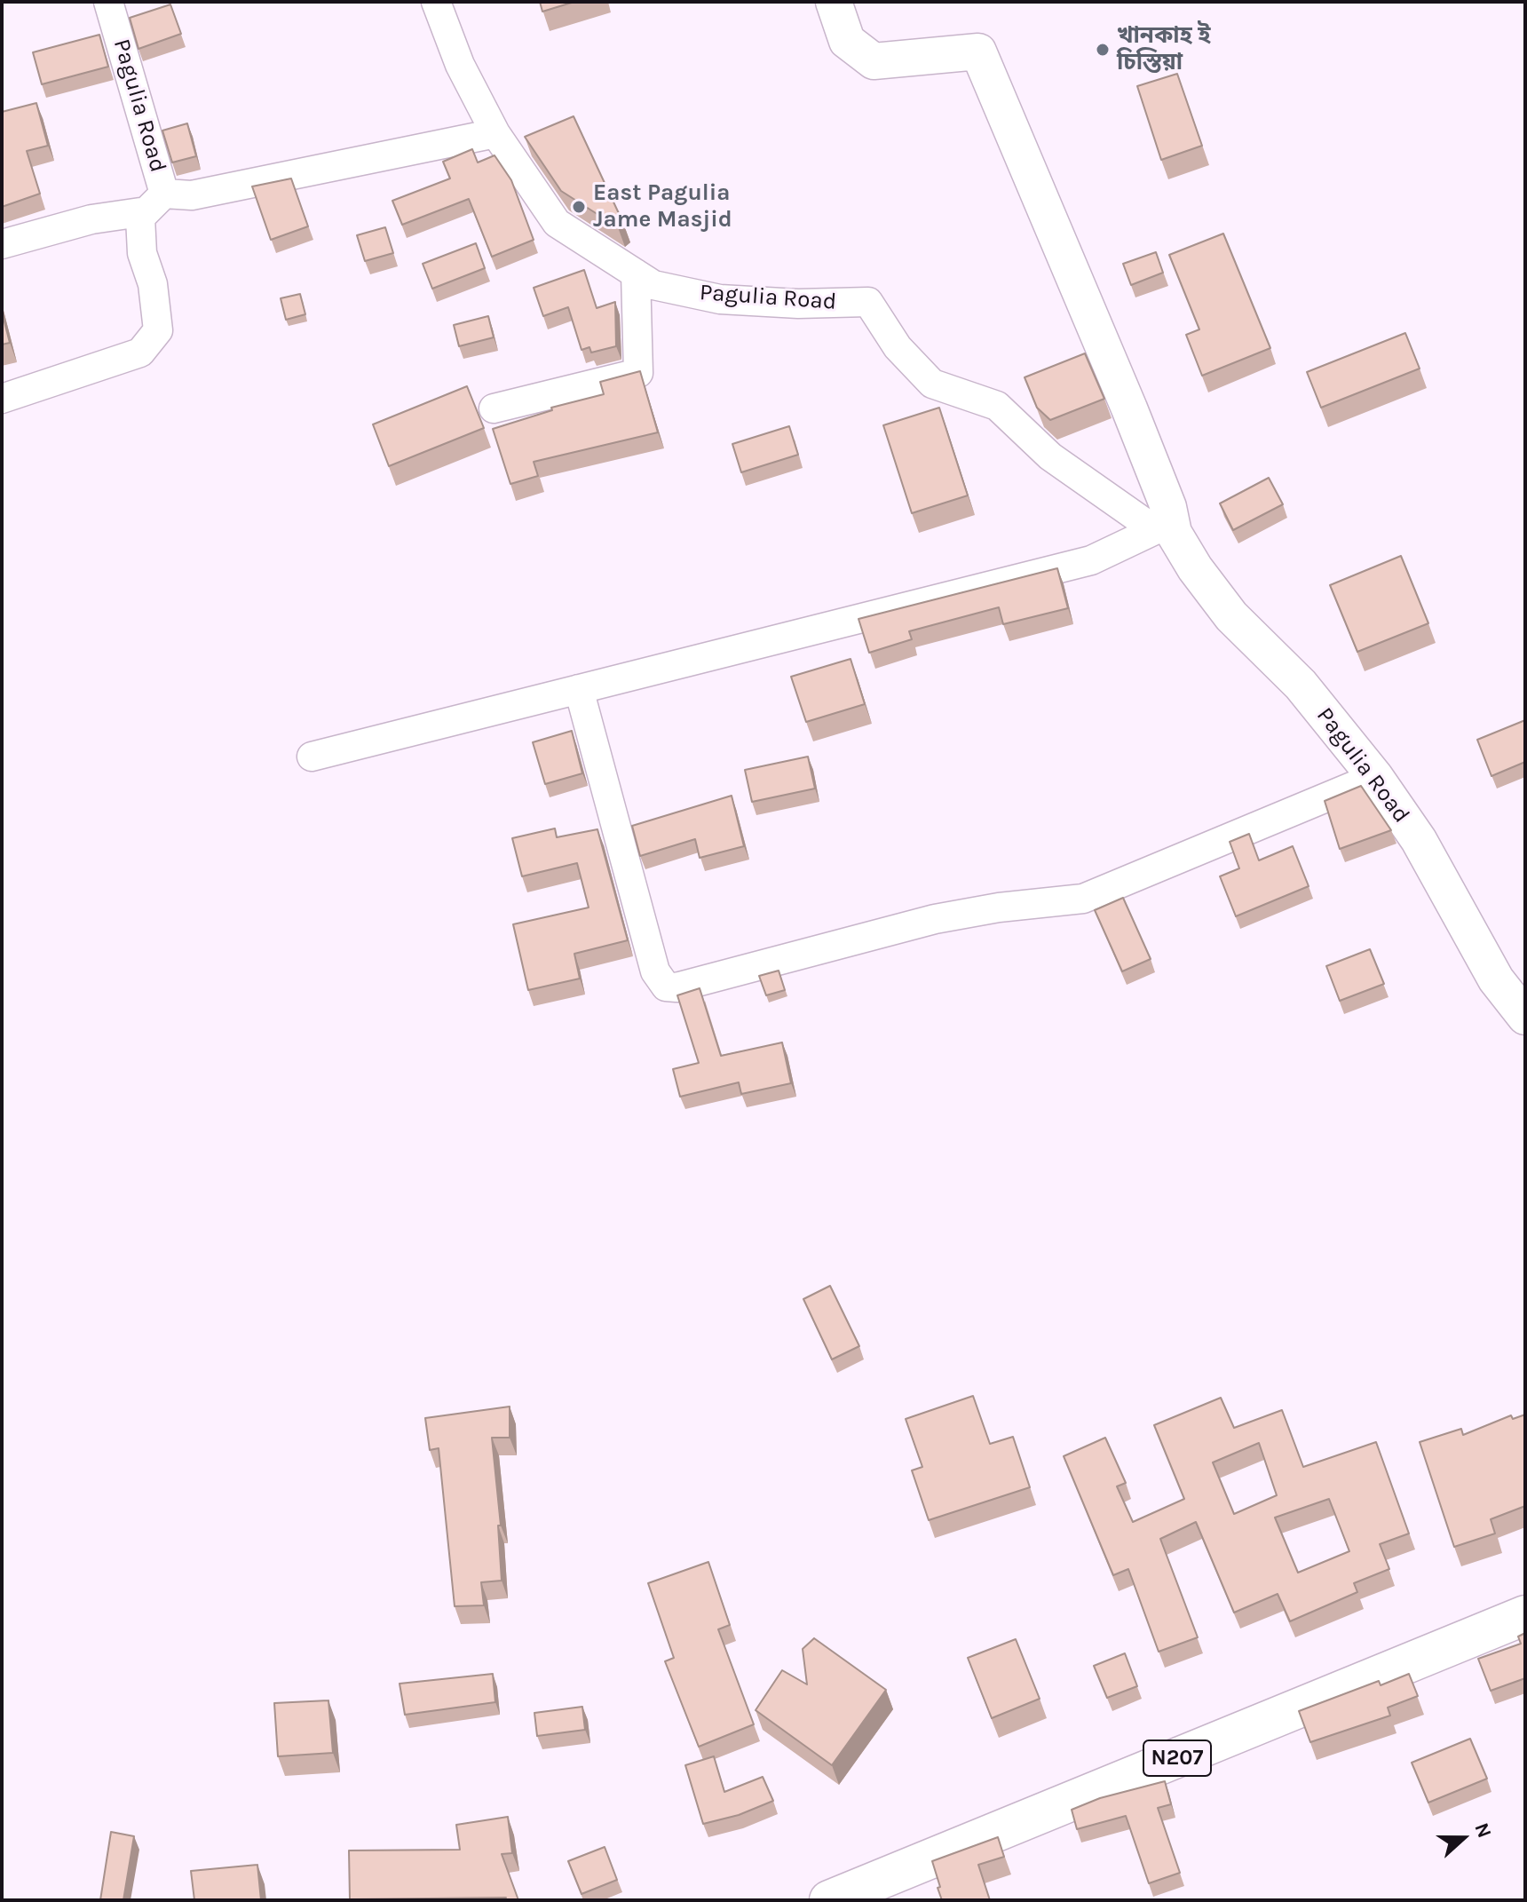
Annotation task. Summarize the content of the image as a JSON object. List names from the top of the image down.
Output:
{
  "streets": {
    "highway": ["N207"],
    "street": ["Pagulia Road"]
  },
  "places": ["খানকাহ ই চিস্তিয়া", "East Pagulia Jame Masjid"],
  "north": "right"
}
